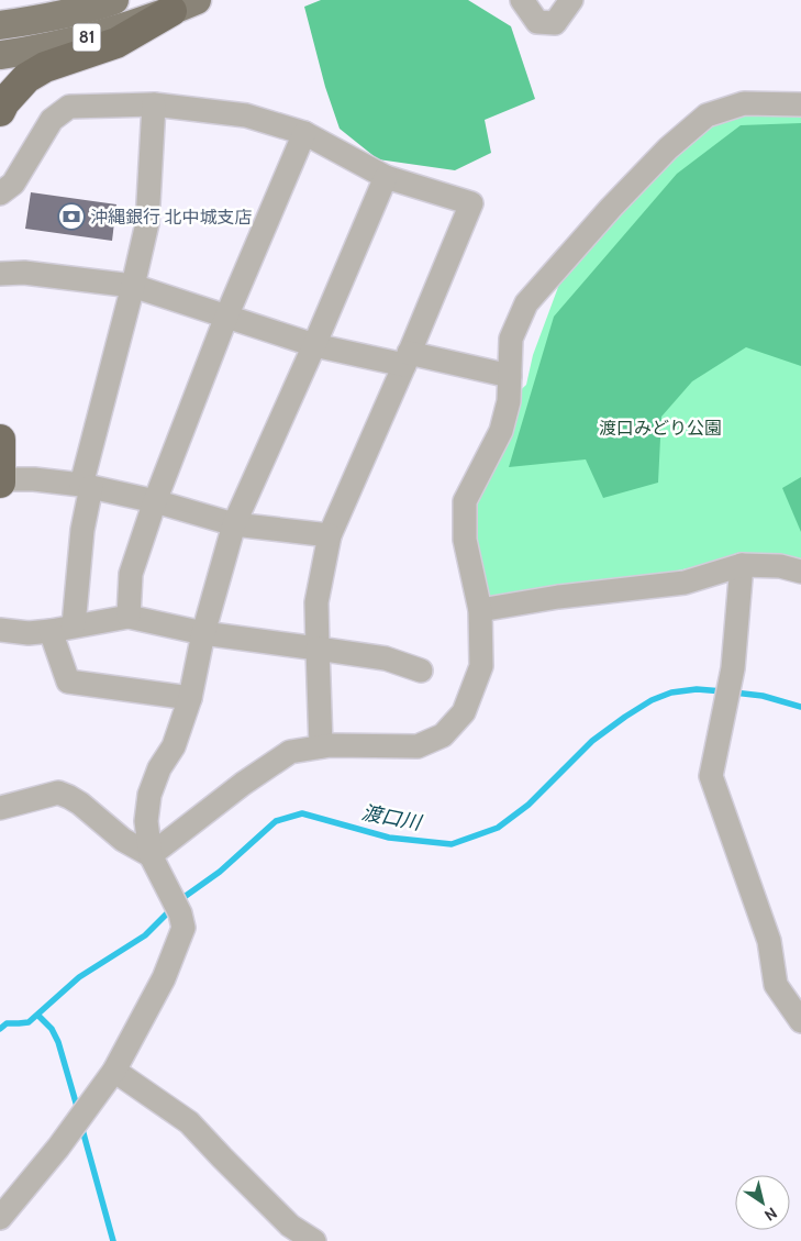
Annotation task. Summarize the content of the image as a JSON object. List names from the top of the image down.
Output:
{
  "streets": {
    "main road": ["81"]
  },
  "water": ["渡口川"],
  "parks": ["渡口みどり公園"],
  "places": {
    "bank": ["沖縄銀行 北中城支店"]
  },
  "north": "bottom right"
}
